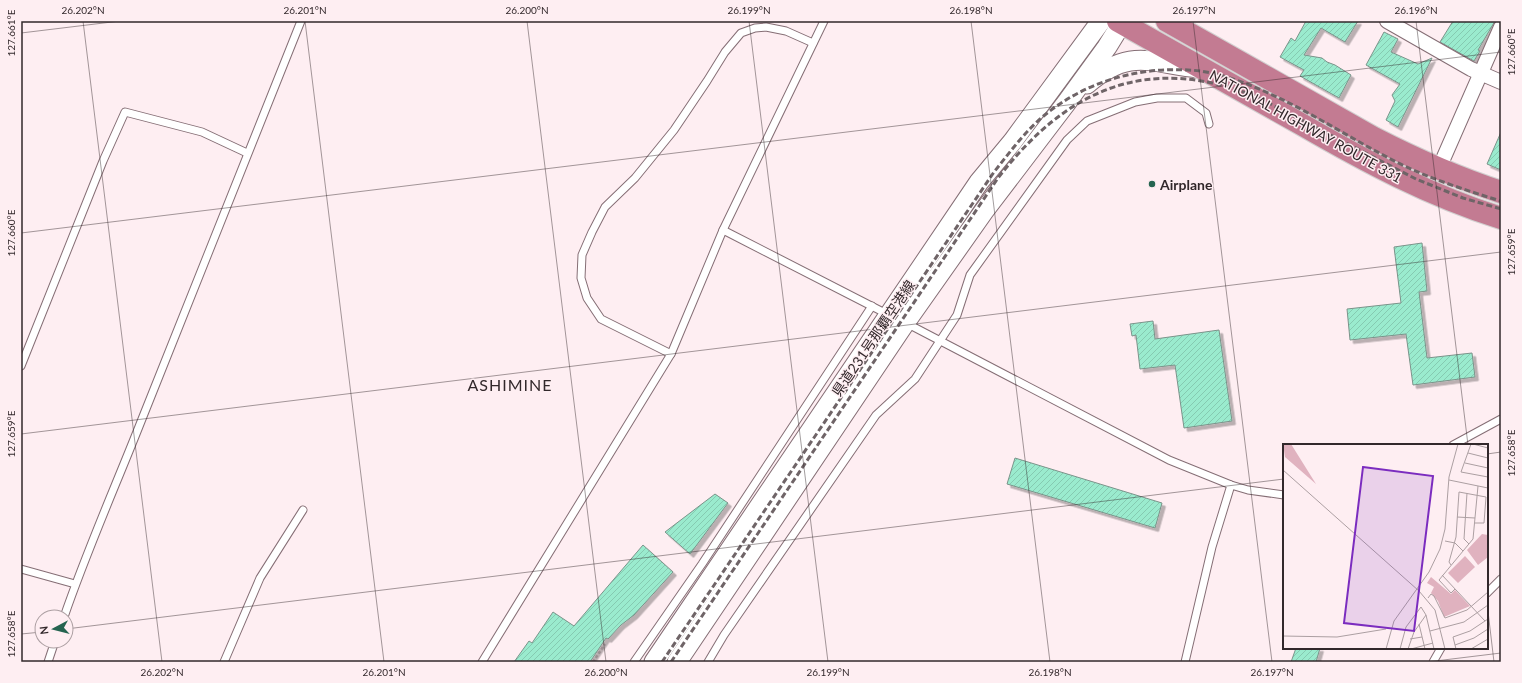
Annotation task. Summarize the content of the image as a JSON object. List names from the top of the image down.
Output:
{
  "streets": {
    "highway": ["NATIONAL HIGHWAY ROUTE 331"],
    "main road": ["県道231号那覇空港線"]
  },
  "crossings": [
    ["NATIONAL HIGHWAY ROUTE 331", "県道231号那覇空港線"]
  ],
  "districts": ["ASHIMINE"],
  "places": ["Airplane"],
  "north": "left",
  "coordinates": [
    "26.202°N",
    "26.201°N",
    "26.200°N",
    "26.199°N",
    "26.198°N",
    "26.197°N",
    "26.196°N",
    "127.661°E",
    "127.660°E",
    "127.659°E",
    "127.658°E"
  ]
}
